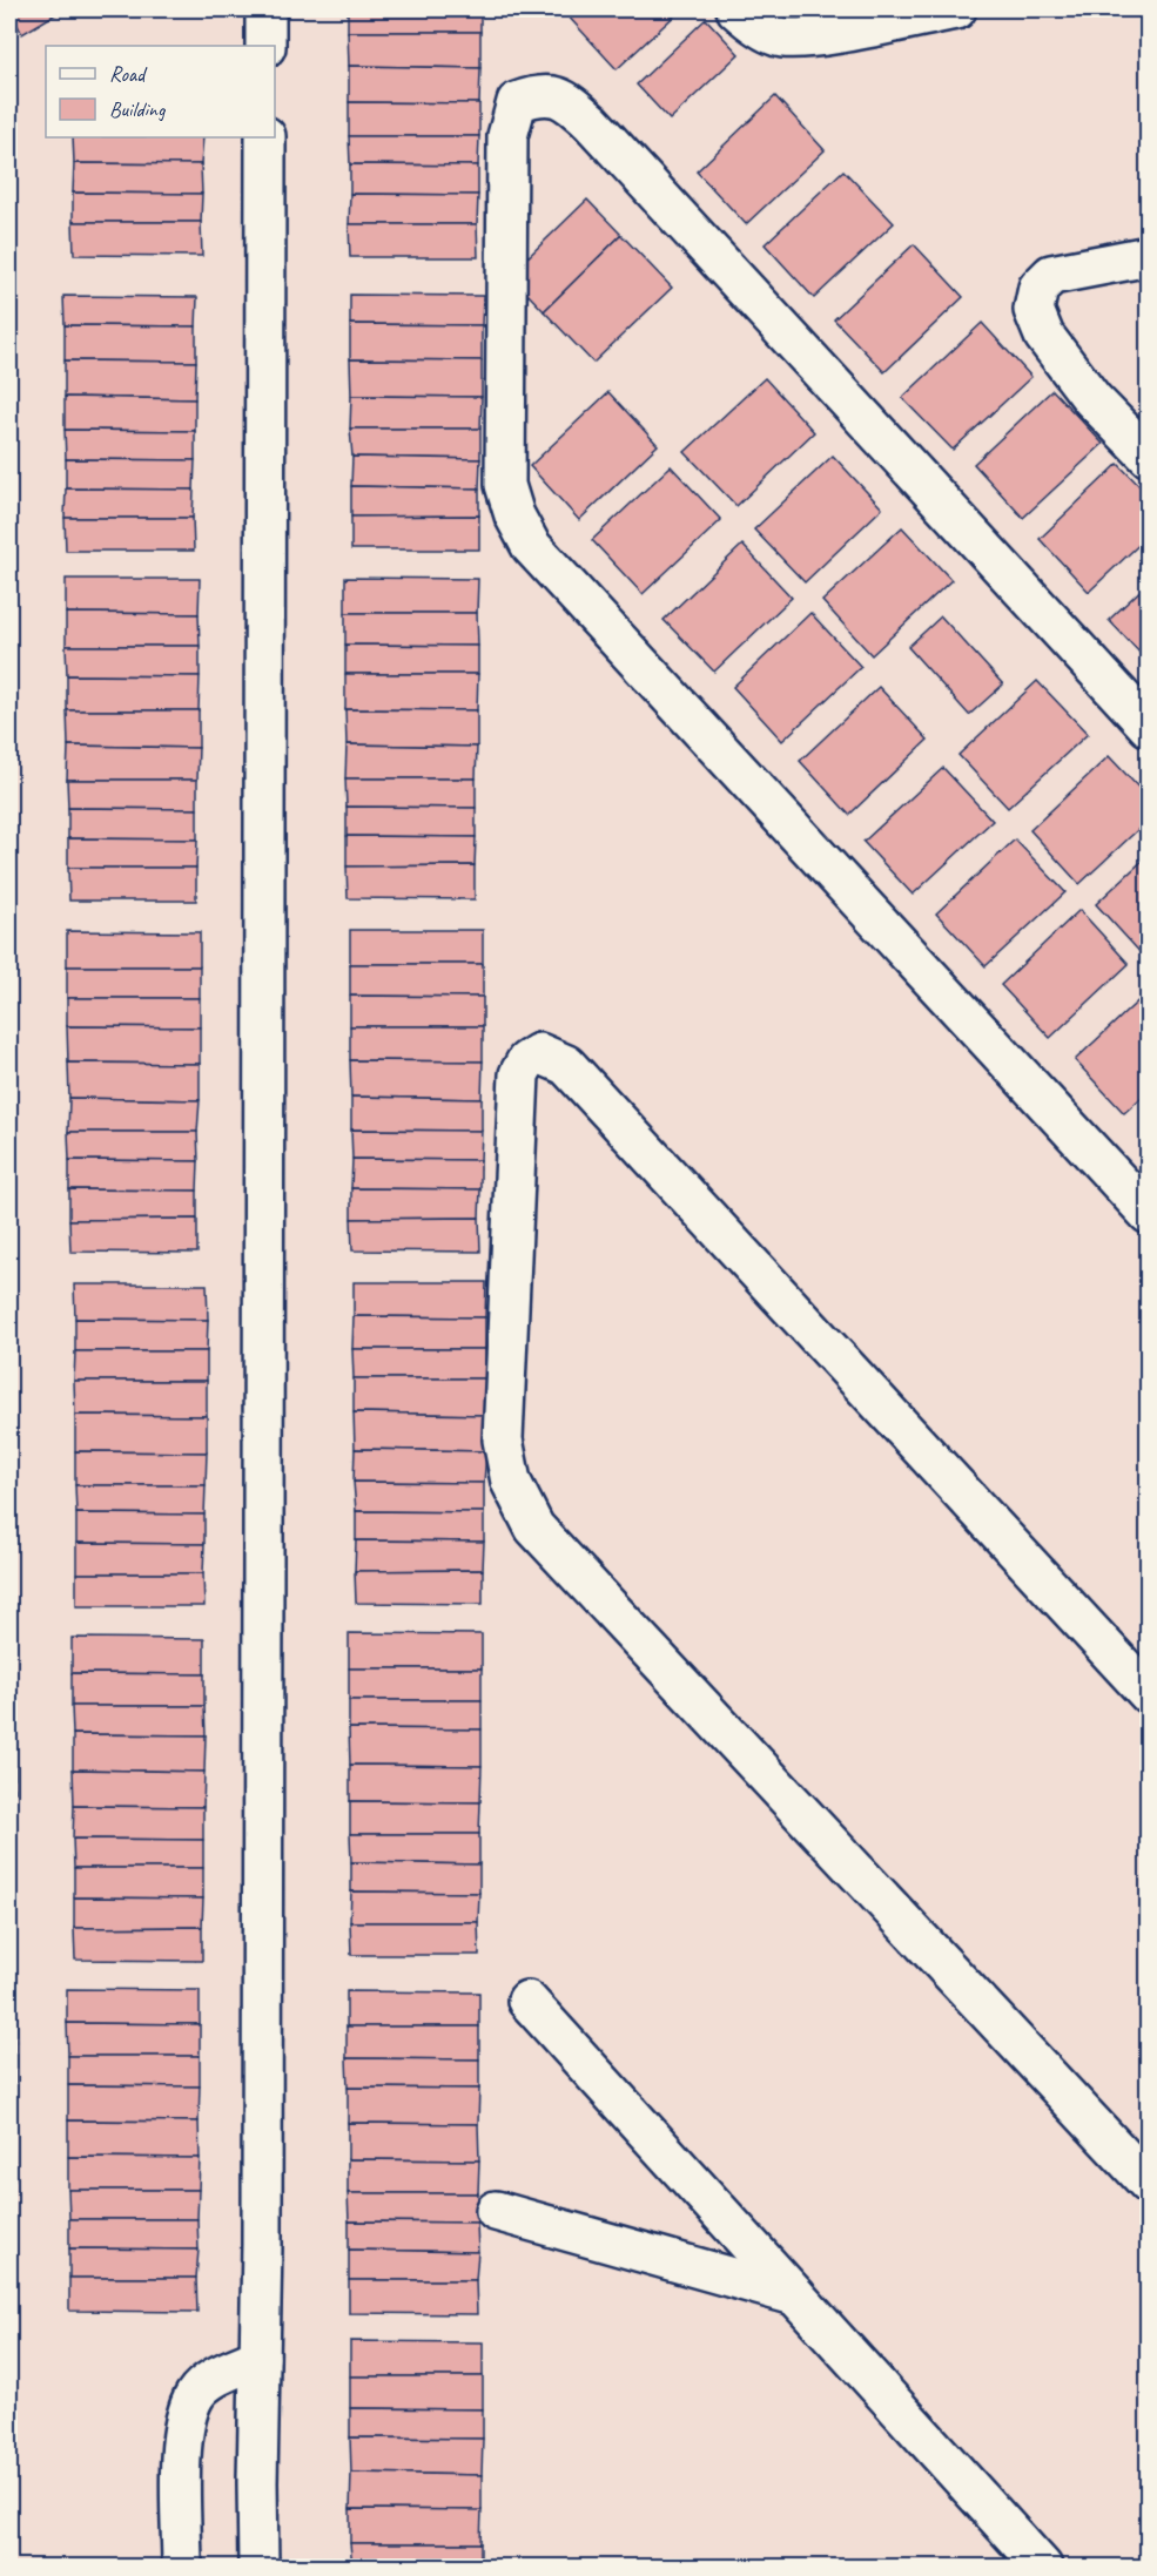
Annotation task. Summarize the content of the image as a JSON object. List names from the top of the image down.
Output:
{
  "legend": ["Road", "Building"]
}
